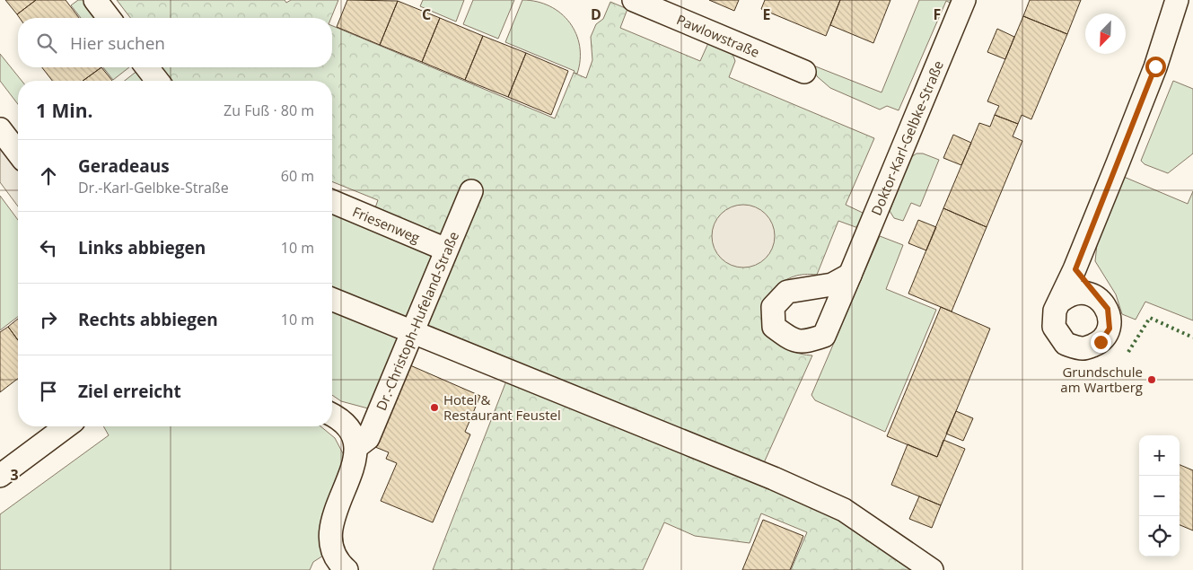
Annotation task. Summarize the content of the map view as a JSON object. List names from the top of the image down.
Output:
{
  "streets": {
    "street": [
      "Pawlowstraße",
      "Doktor-Karl-Gelbke-Straße",
      "Friesenweg",
      "Dr.-Christoph-Hufeland-Straße"
    ]
  },
  "crossings": [
    ["Friesenweg", "Dr.-Christoph-Hufeland-Straße"]
  ],
  "places": ["Grundschule am Wartberg", "Hotel & Restaurant Feustel"],
  "north": "bottom left",
  "page": {
    "search": "Hier suchen",
    "heading": ["1 Min.", "Zu Fuß · 80 m"],
    "list": [
      ["Geradeaus", "Dr.-Karl-Gelbke-Straße", "60 m"],
      ["Links abbiegen", "10 m"],
      ["Rechts abbiegen", "10 m"],
      "Ziel erreicht"
    ],
    "map_buttons": ["+", "−"]
  },
  "grid": {
    "columns": [
      "C",
      "D",
      "E",
      "F"
    ],
    "rows": ["3"]
  }
}
